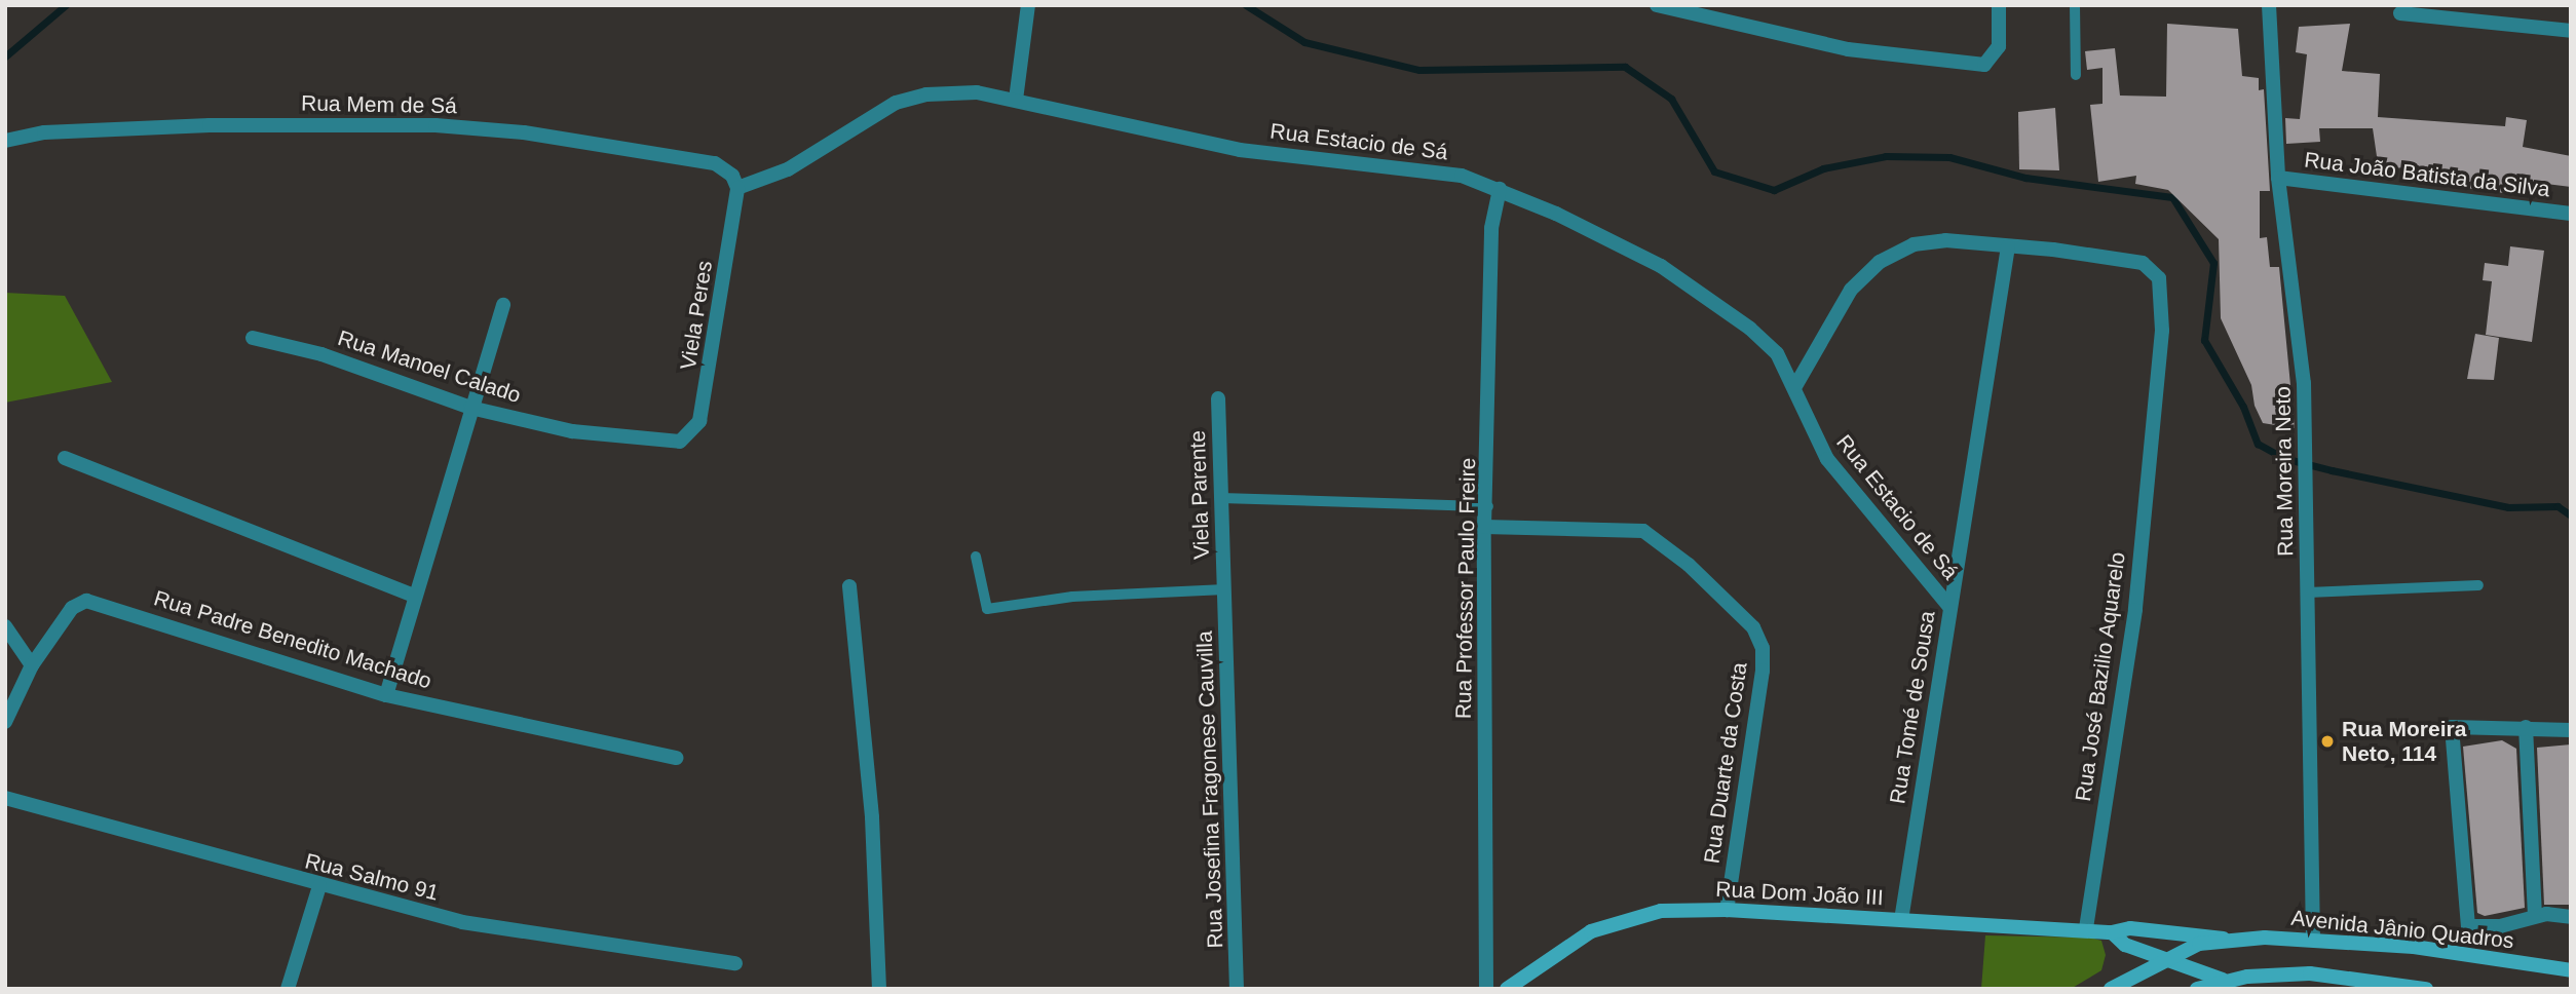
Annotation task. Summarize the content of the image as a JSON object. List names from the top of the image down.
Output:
{
  "streets": {
    "street": [
      "Rua Mem de Sá",
      "Rua Estacio de Sá",
      "Rua João Batista da Silva",
      "Viela Peres",
      "Rua Manoel Calado",
      "Rua Moreira Neto",
      "Viela Parente",
      "Rua Professor Paulo Freire",
      "Rua Padre Benedito Machado",
      "Rua José Bazilio Aquarelo",
      "Rua Tomé de Sousa",
      "Rua Duarte da Costa",
      "Rua Josefina Fragonese Cauvilla",
      "Rua Salmo 91",
      "Rua Dom João III",
      "Avenida Jânio Quadros"
    ]
  },
  "crossings": [
    ["Rua Mem de Sá", "Rua Estacio de Sá"],
    ["Rua Mem de Sá", "Viela Peres"],
    ["Rua Estacio de Sá", "Viela Peres"],
    ["Rua Estacio de Sá", "Rua Professor Paulo Freire"],
    ["Rua Estacio de Sá", "Rua Tomé de Sousa"],
    ["Rua João Batista da Silva", "Rua Moreira Neto"],
    ["Viela Peres", "Rua Manoel Calado"],
    ["Rua Moreira Neto", "Avenida Jânio Quadros"],
    ["Viela Parente", "Rua Josefina Fragonese Cauvilla"],
    ["Rua Professor Paulo Freire", "Rua Duarte da Costa"],
    ["Rua José Bazilio Aquarelo", "Rua Tomé de Sousa"],
    ["Rua José Bazilio Aquarelo", "Rua Dom João III"],
    ["Rua Tomé de Sousa", "Rua Dom João III"],
    ["Rua Duarte da Costa", "Rua Dom João III"],
    ["Rua Dom João III", "Avenida Jânio Quadros"]
  ],
  "places": ["Rua Moreira Neto, 114"]
}
